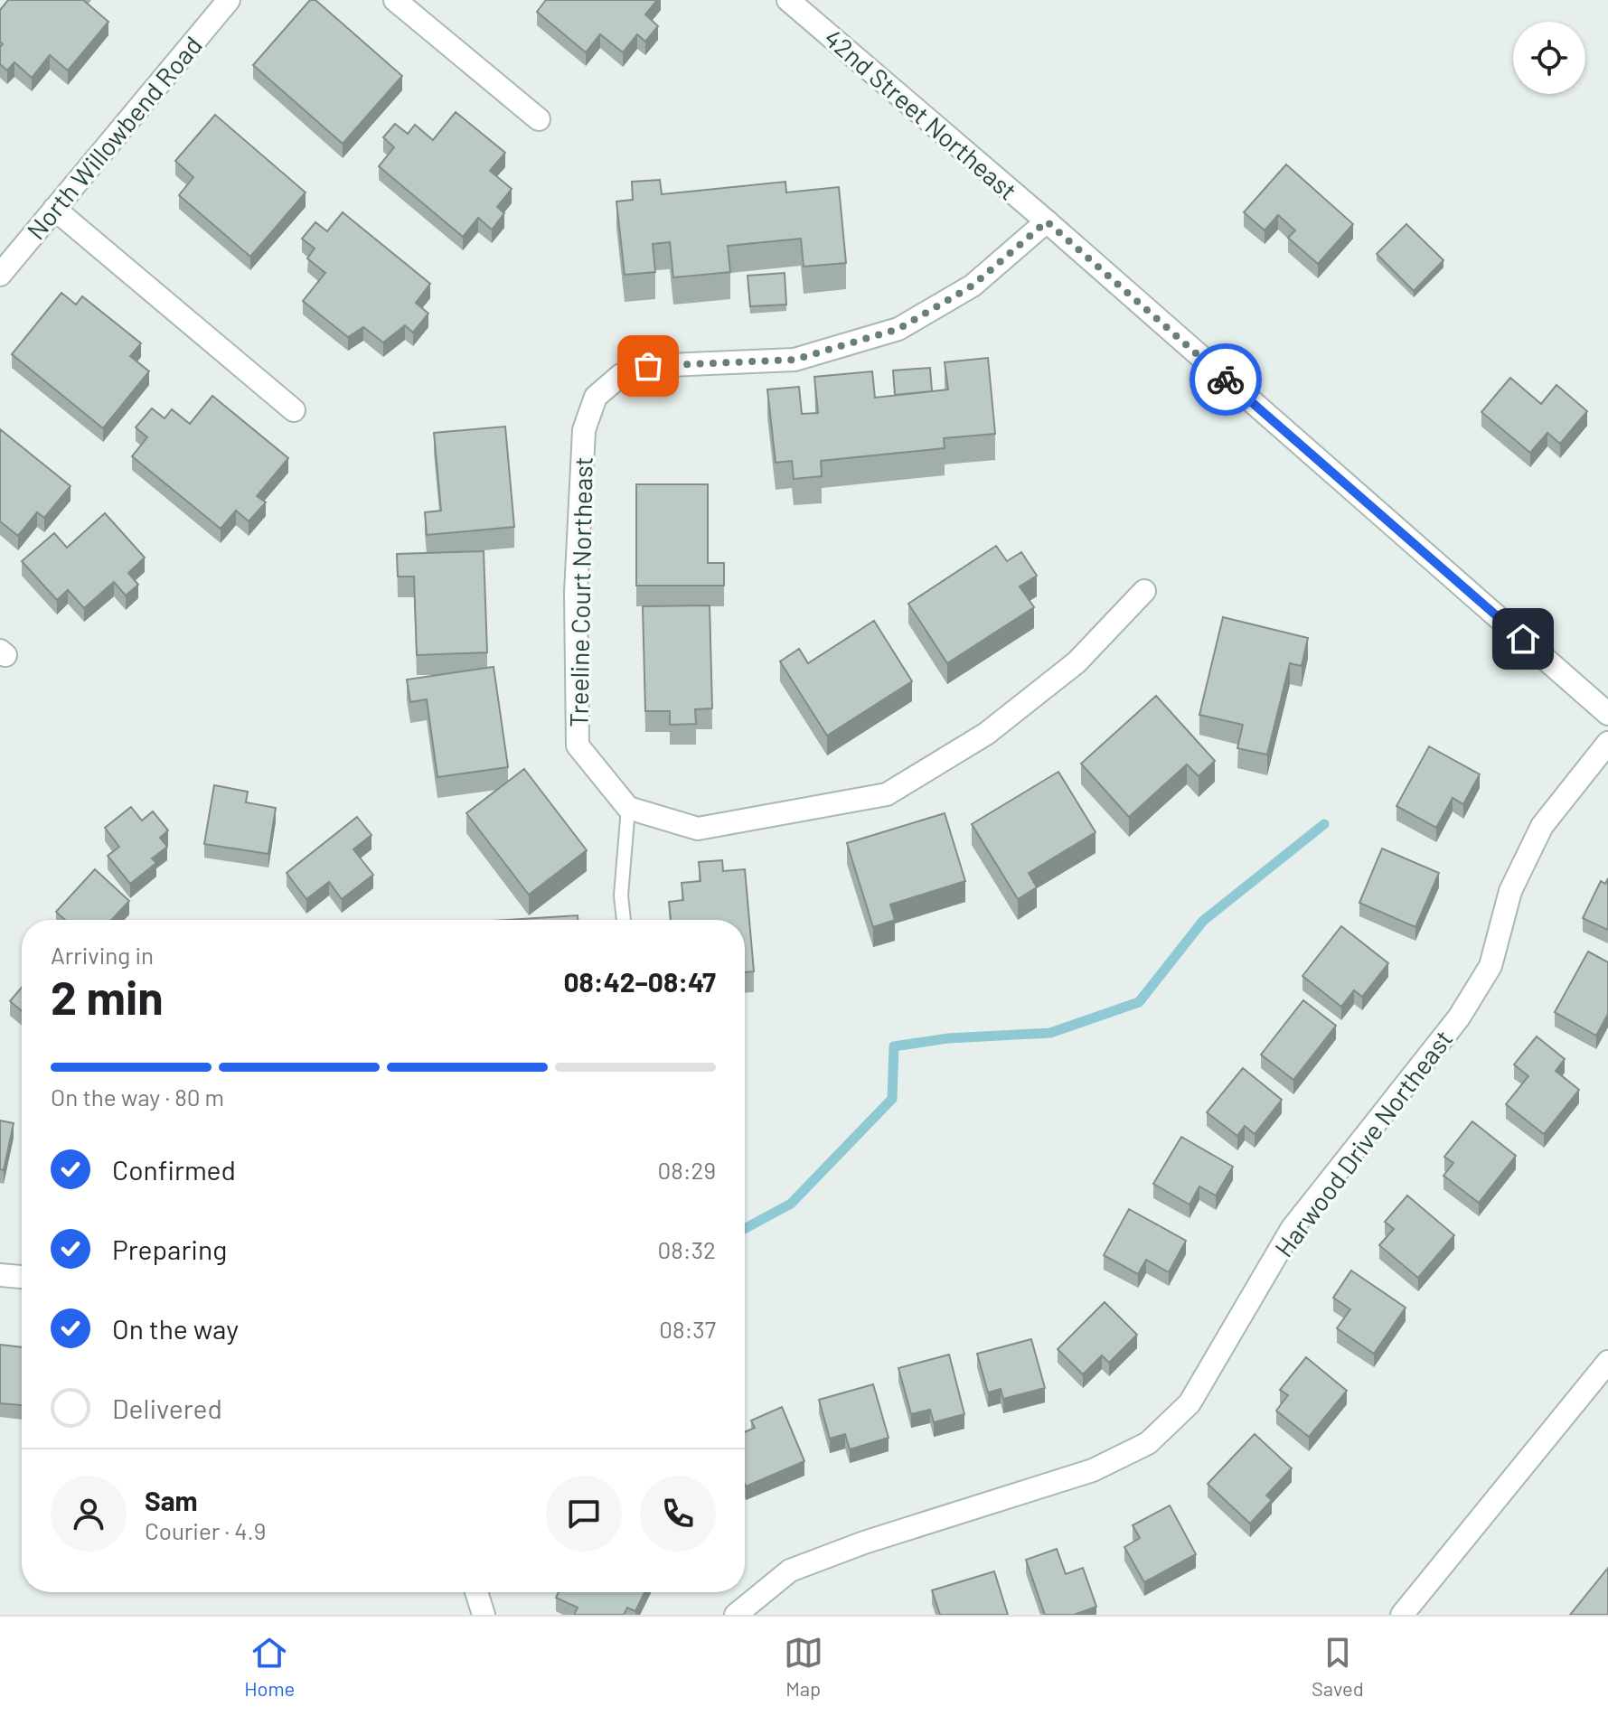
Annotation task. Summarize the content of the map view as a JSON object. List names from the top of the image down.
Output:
{
  "streets": {
    "street": [
      "42nd Street Northeast",
      "North Willowbend Road",
      "Treeline Court Northeast",
      "Harwood Drive Northeast"
    ]
  },
  "crossings": [
    ["42nd Street Northeast", "Treeline Court Northeast"]
  ],
  "page": {
    "heading": ["2 min", "Arriving in", "08:42–08:47"],
    "panel": ["Sam", "Courier · 4.9"],
    "bar": "On the way · 80 m",
    "list": [
      ["Confirmed", "08:29"],
      ["Preparing", "08:32"],
      ["On the way", "08:37"],
      "Delivered"
    ],
    "tabs": ["Home", "Map", "Saved"]
  }
}
